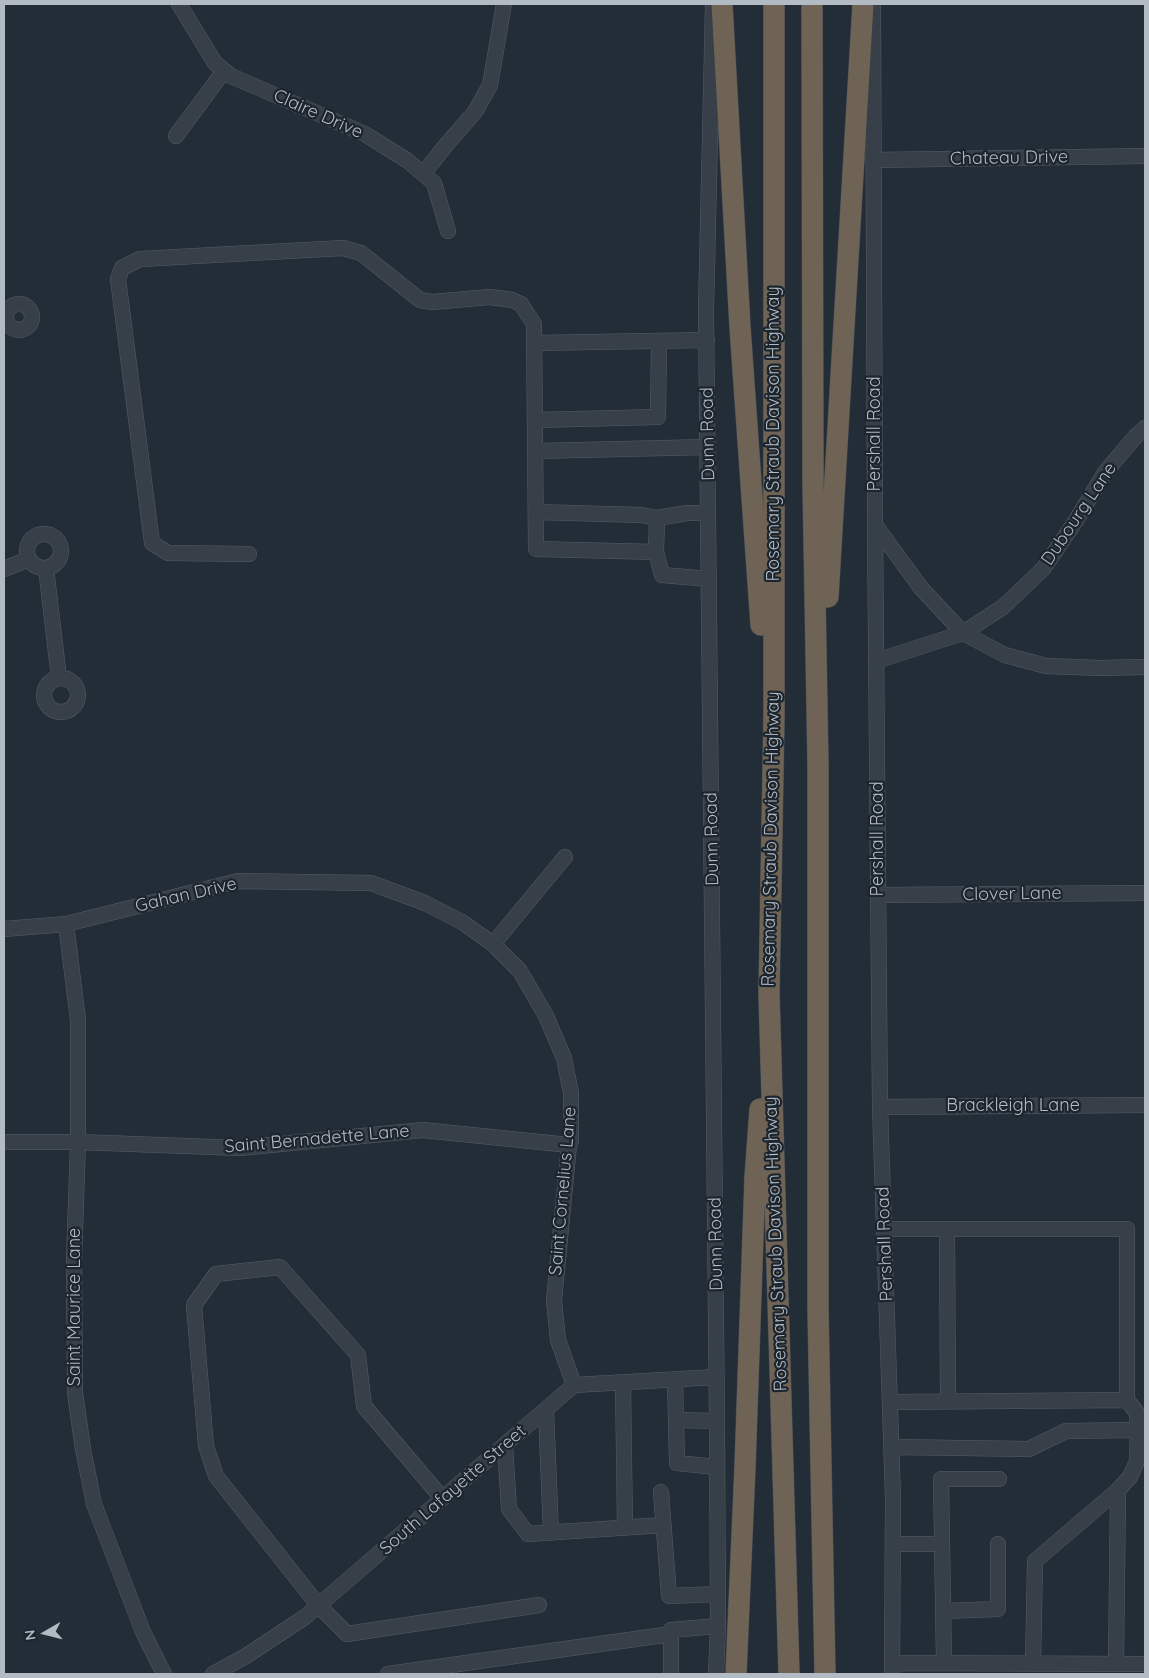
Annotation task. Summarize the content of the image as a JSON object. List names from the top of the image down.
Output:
{
  "streets": {
    "highway": ["Rosemary Straub Davison Highway"],
    "street": [
      "Claire Drive",
      "Chateau Drive",
      "Dunn Road",
      "Pershall Road",
      "Dubourg Lane",
      "Clover Lane",
      "Gahan Drive",
      "Brackleigh Lane",
      "Saint Bernadette Lane",
      "Saint Cornelius Lane",
      "Saint Maurice Lane",
      "South Lafayette Street"
    ]
  },
  "crossings": [
    ["Chateau Drive", "Pershall Road"],
    ["Pershall Road", "Dubourg Lane"],
    ["Pershall Road", "Clover Lane"],
    ["Pershall Road", "Brackleigh Lane"],
    ["Gahan Drive", "Saint Cornelius Lane"],
    ["Gahan Drive", "Saint Maurice Lane"],
    ["Saint Bernadette Lane", "Saint Cornelius Lane"],
    ["Saint Bernadette Lane", "Saint Maurice Lane"],
    ["Saint Cornelius Lane", "South Lafayette Street"]
  ],
  "north": "left"
}
